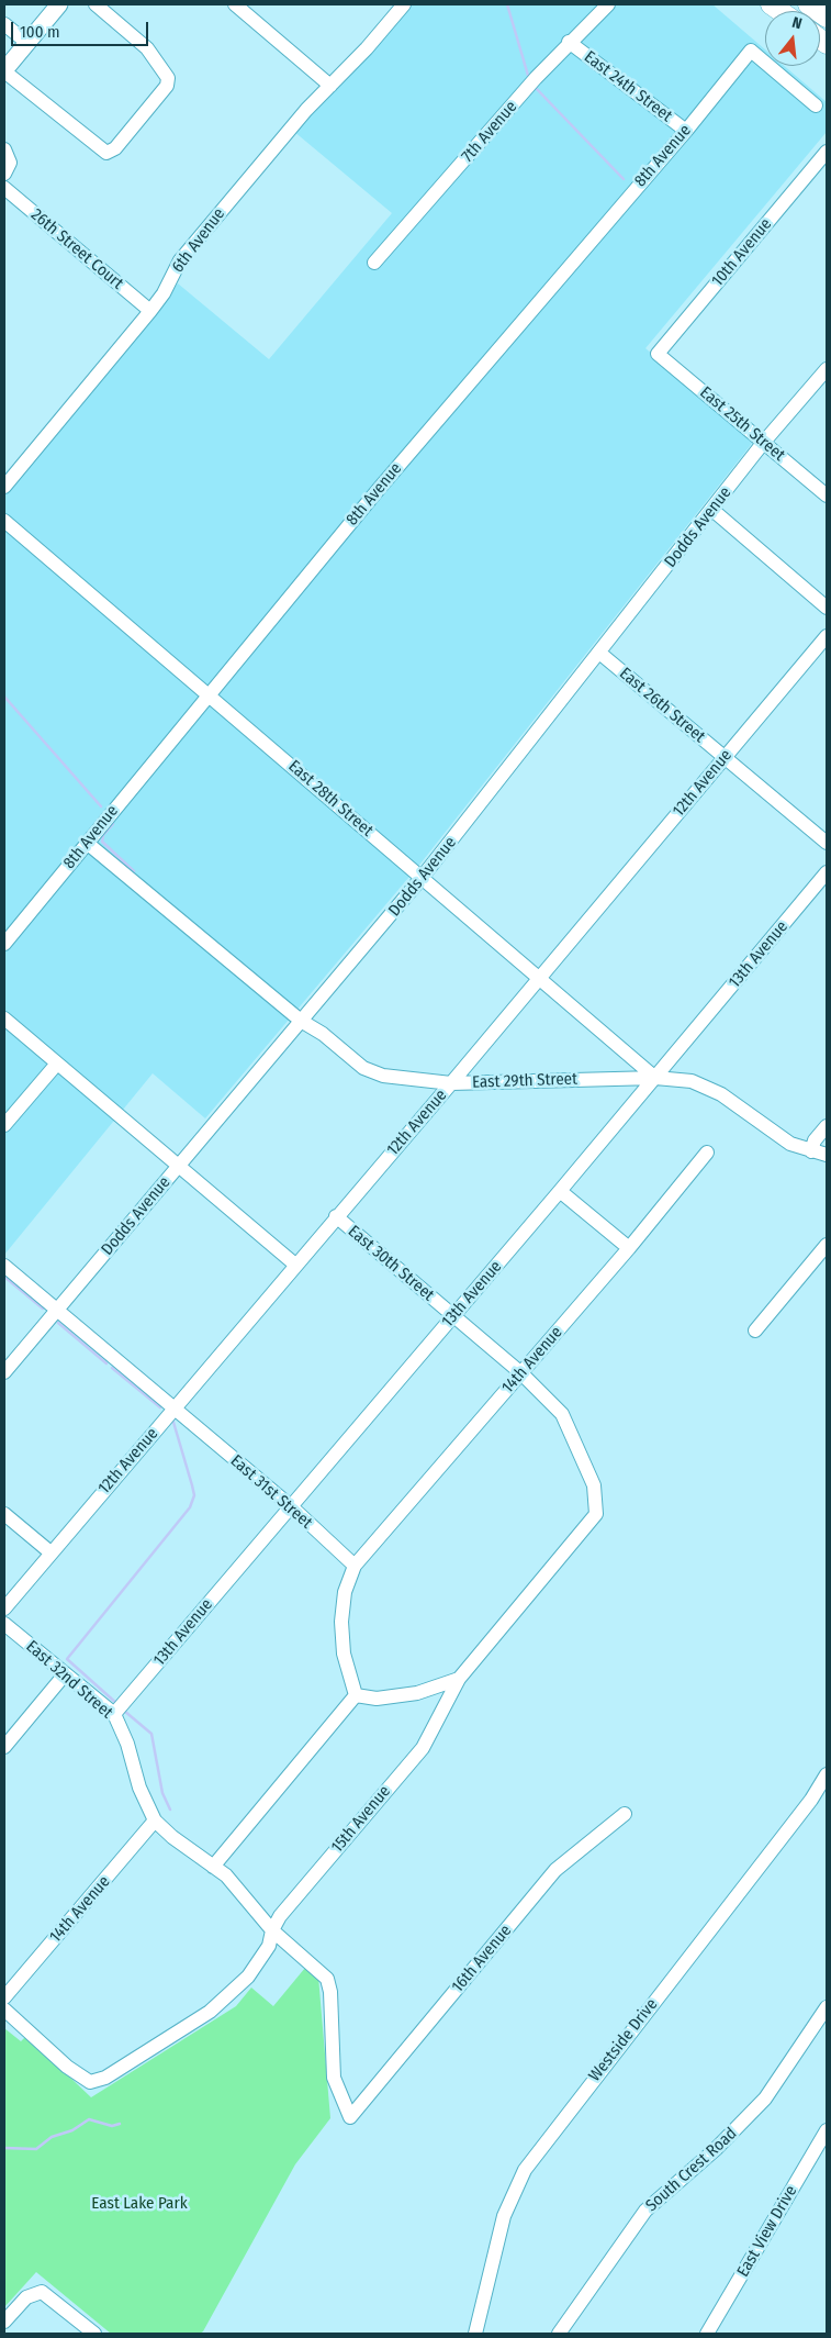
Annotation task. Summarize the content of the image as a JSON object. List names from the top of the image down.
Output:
{
  "streets": {
    "street": [
      "East 24th Street",
      "7th Avenue",
      "8th Avenue",
      "6th Avenue",
      "26th Street Court",
      "10th Avenue",
      "East 25th Street",
      "Dodds Avenue",
      "East 26th Street",
      "12th Avenue",
      "East 28th Street",
      "13th Avenue",
      "East 29th Street",
      "East 30th Street",
      "14th Avenue",
      "East 31st Street",
      "East 32nd Street",
      "15th Avenue",
      "16th Avenue",
      "Westside Drive",
      "South Crest Road",
      "East View Drive"
    ]
  },
  "crossings": [
    ["East 24th Street", "7th Avenue"],
    ["East 24th Street", "8th Avenue"],
    ["8th Avenue", "East 28th Street"],
    ["8th Avenue", "East 29th Street"],
    ["6th Avenue", "26th Street Court"],
    ["10th Avenue", "East 25th Street"],
    ["East 25th Street", "Dodds Avenue"],
    ["Dodds Avenue", "East 26th Street"],
    ["Dodds Avenue", "East 28th Street"],
    ["Dodds Avenue", "East 29th Street"],
    ["Dodds Avenue", "East 31st Street"],
    ["East 26th Street", "12th Avenue"],
    ["12th Avenue", "East 28th Street"],
    ["12th Avenue", "East 29th Street"],
    ["12th Avenue", "East 30th Street"],
    ["12th Avenue", "East 31st Street"],
    ["East 28th Street", "13th Avenue"],
    ["East 28th Street", "East 29th Street"],
    ["13th Avenue", "East 29th Street"],
    ["13th Avenue", "East 30th Street"],
    ["13th Avenue", "East 31st Street"],
    ["13th Avenue", "East 32nd Street"],
    ["East 30th Street", "14th Avenue"],
    ["East 30th Street", "15th Avenue"],
    ["14th Avenue", "East 31st Street"],
    ["14th Avenue", "East 32nd Street"],
    ["East 32nd Street", "15th Avenue"],
    ["East 32nd Street", "16th Avenue"]
  ],
  "parks": ["East Lake Park"],
  "scale_bar": "100 m",
  "north": "top"
}
